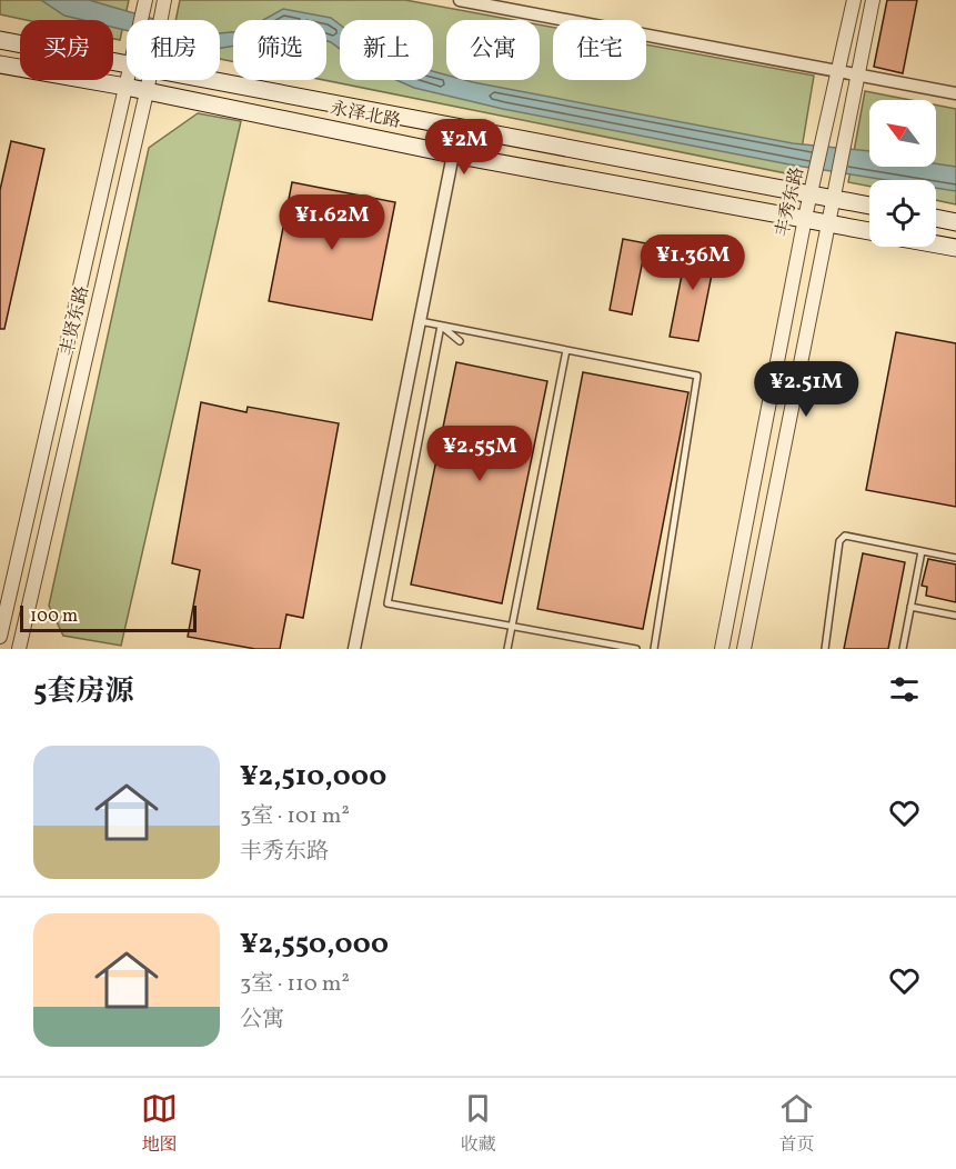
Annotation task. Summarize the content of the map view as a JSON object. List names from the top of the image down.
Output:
{
  "streets": {
    "main road": ["永泽北路"],
    "street": ["丰秀东路", "丰贤东路"]
  },
  "crossings": [
    ["永泽北路", "丰秀东路"],
    ["永泽北路", "丰贤东路"]
  ],
  "scale_bar": "100 m",
  "north": "top left",
  "page": {
    "chip": [
      "买房",
      "租房",
      "筛选",
      "新上",
      "公寓",
      "住宅"
    ],
    "price": [
      "¥2M",
      "¥1.62M",
      "¥1.36M",
      "¥2.51M",
      "¥2.55M"
    ],
    "scale": "100 m",
    "heading": "5套房源",
    "list": [
      {
        "name": "¥2,510,000",
        "note": "3室 · 101 m² · 丰秀东路"
      },
      {
        "name": "¥2,550,000",
        "note": "3室 · 110 m² · 公寓"
      }
    ],
    "tabs": ["地图", "收藏", "首页"]
  }
}
